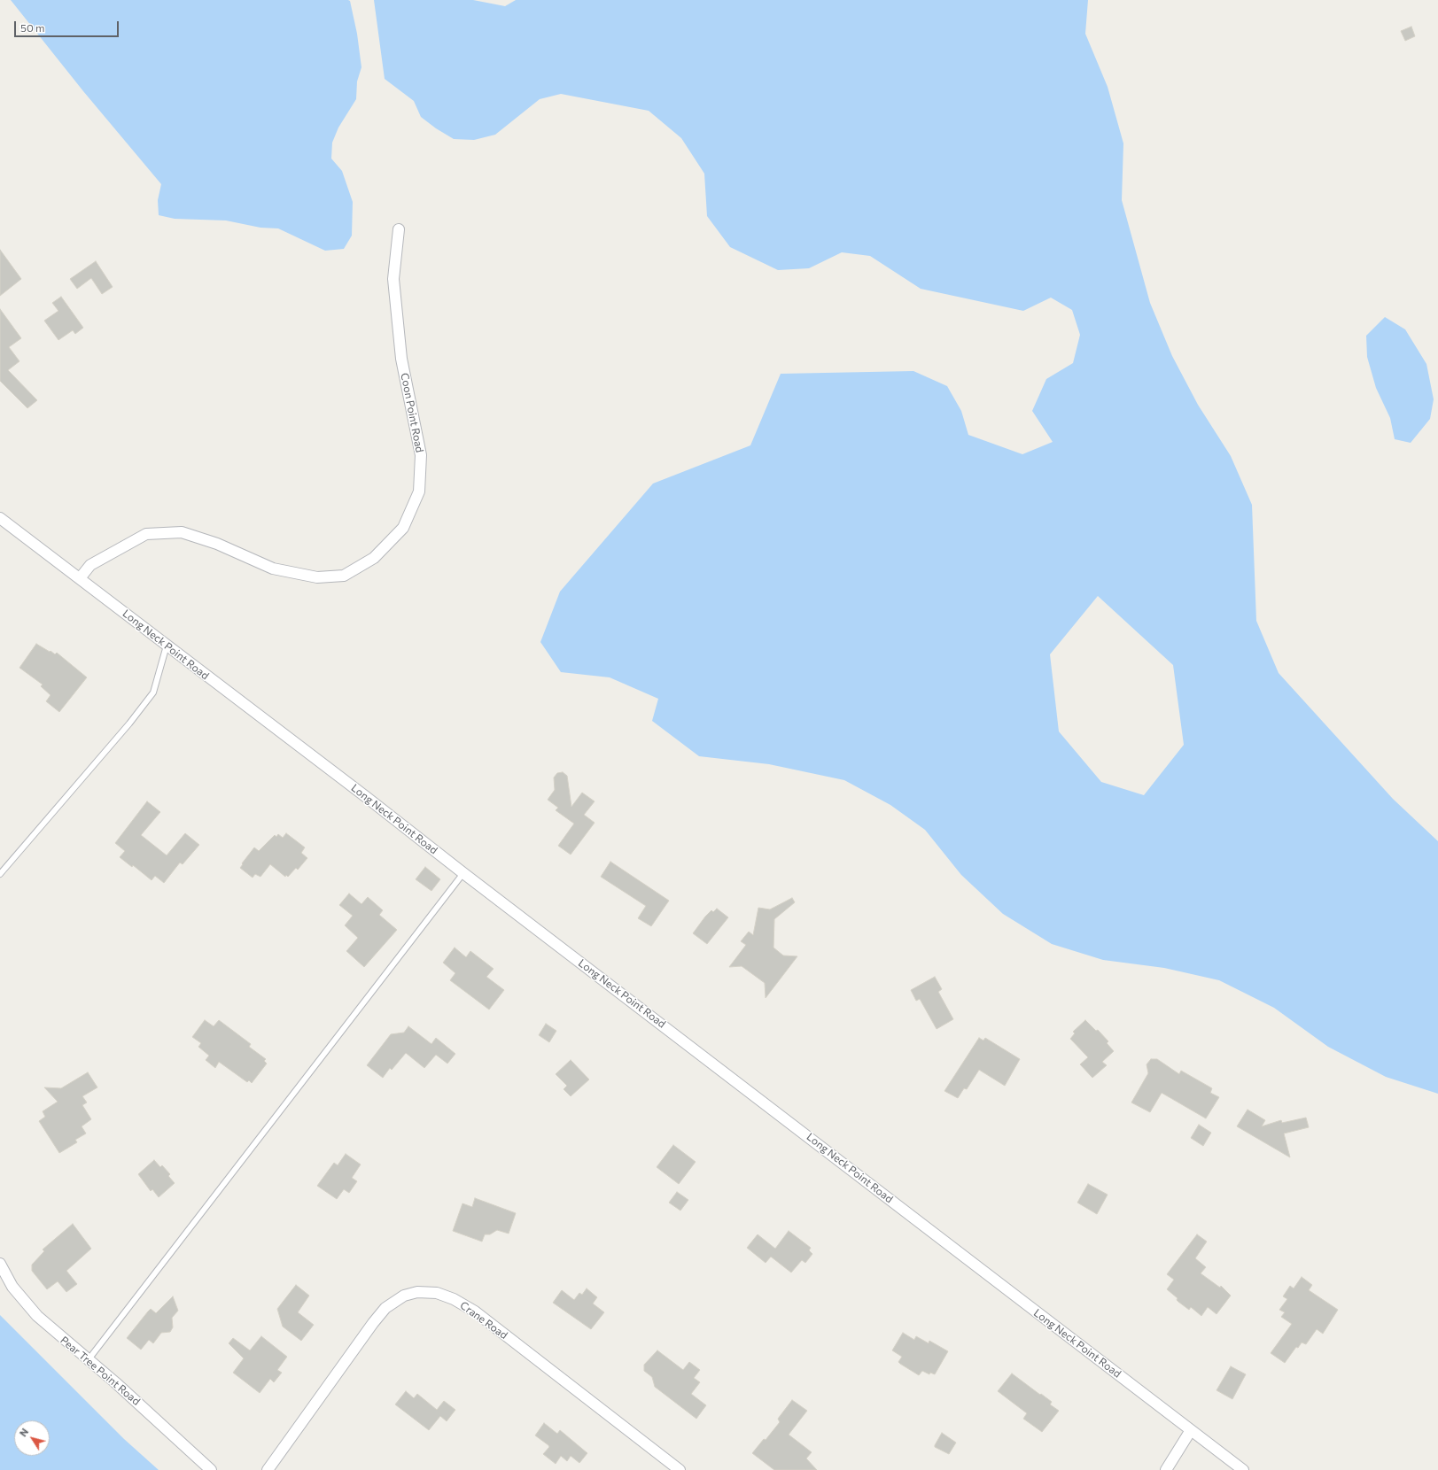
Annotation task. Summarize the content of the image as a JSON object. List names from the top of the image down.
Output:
{
  "streets": {
    "street": [
      "Coon Point Road",
      "Long Neck Point Road",
      "Crane Road",
      "Pear Tree Point Road"
    ]
  },
  "crossings": [
    ["Coon Point Road", "Long Neck Point Road"]
  ],
  "scale_bar": "50 m",
  "north": "top left"
}
